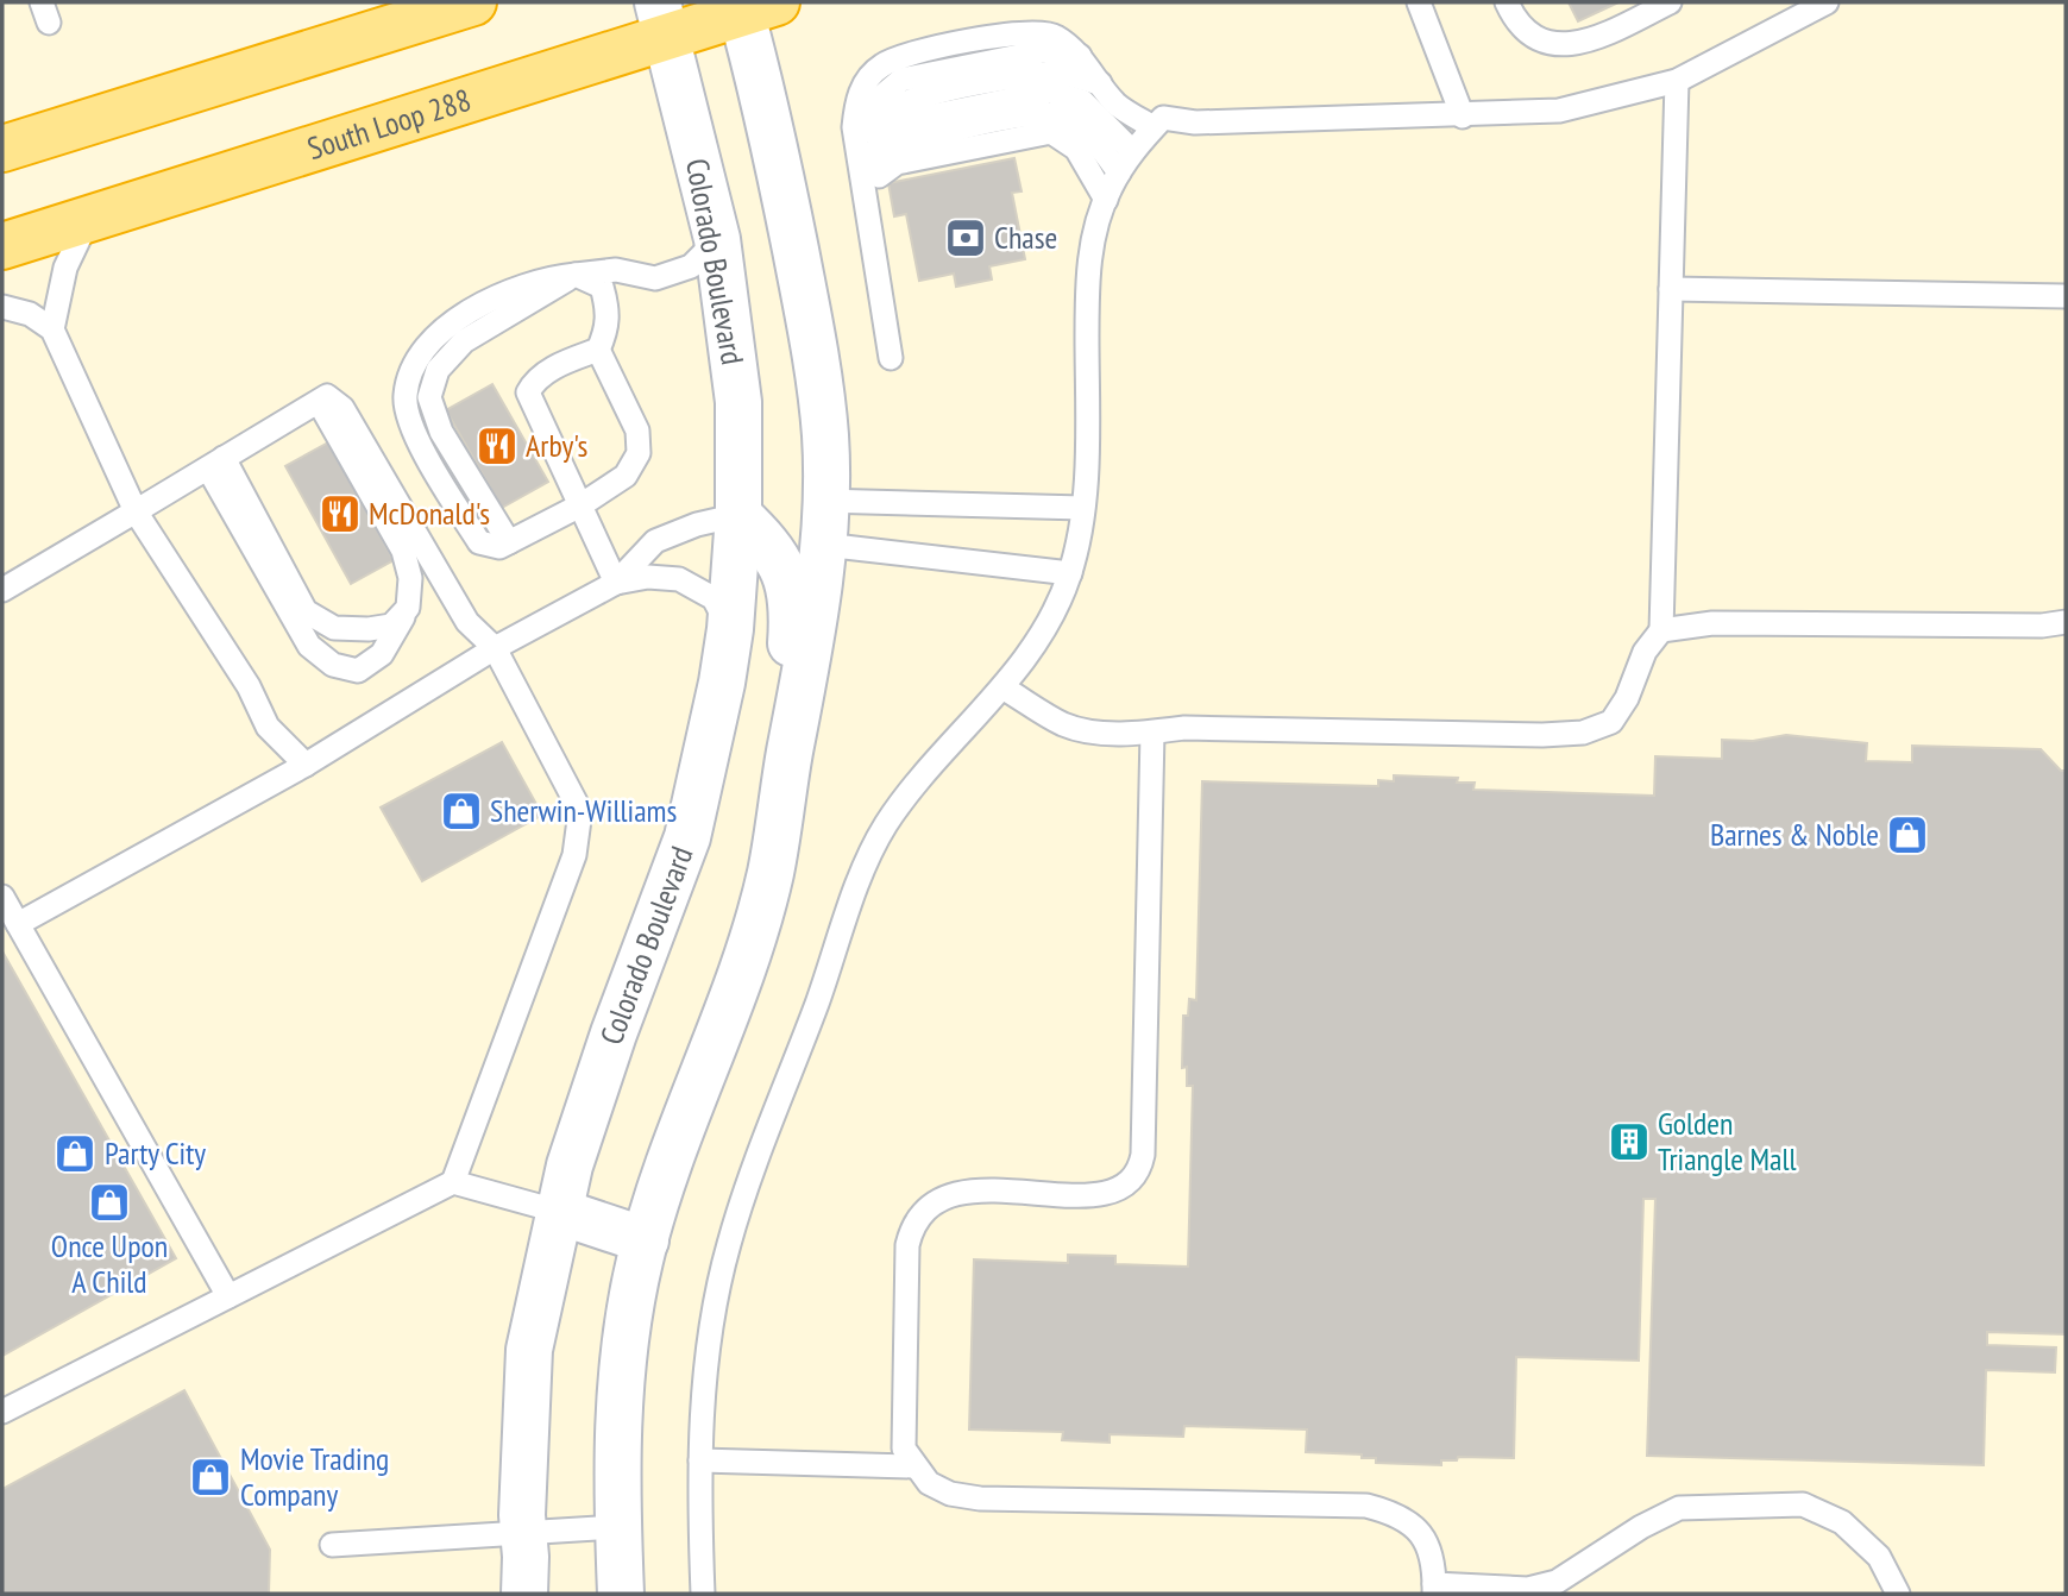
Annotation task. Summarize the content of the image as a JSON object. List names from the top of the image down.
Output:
{
  "streets": {
    "highway": ["South Loop 288"],
    "main road": ["Colorado Boulevard"]
  },
  "crossings": [
    ["South Loop 288", "Colorado Boulevard"]
  ],
  "places": {
    "bank": ["Chase"],
    "restaurant": ["Arby's", "McDonald's"],
    "shop": [
      "Sherwin-Williams",
      "Barnes & Noble",
      "Party City",
      "Once Upon A Child",
      "Movie Trading Company"
    ],
    "building": ["Golden Triangle Mall"]
  }
}
